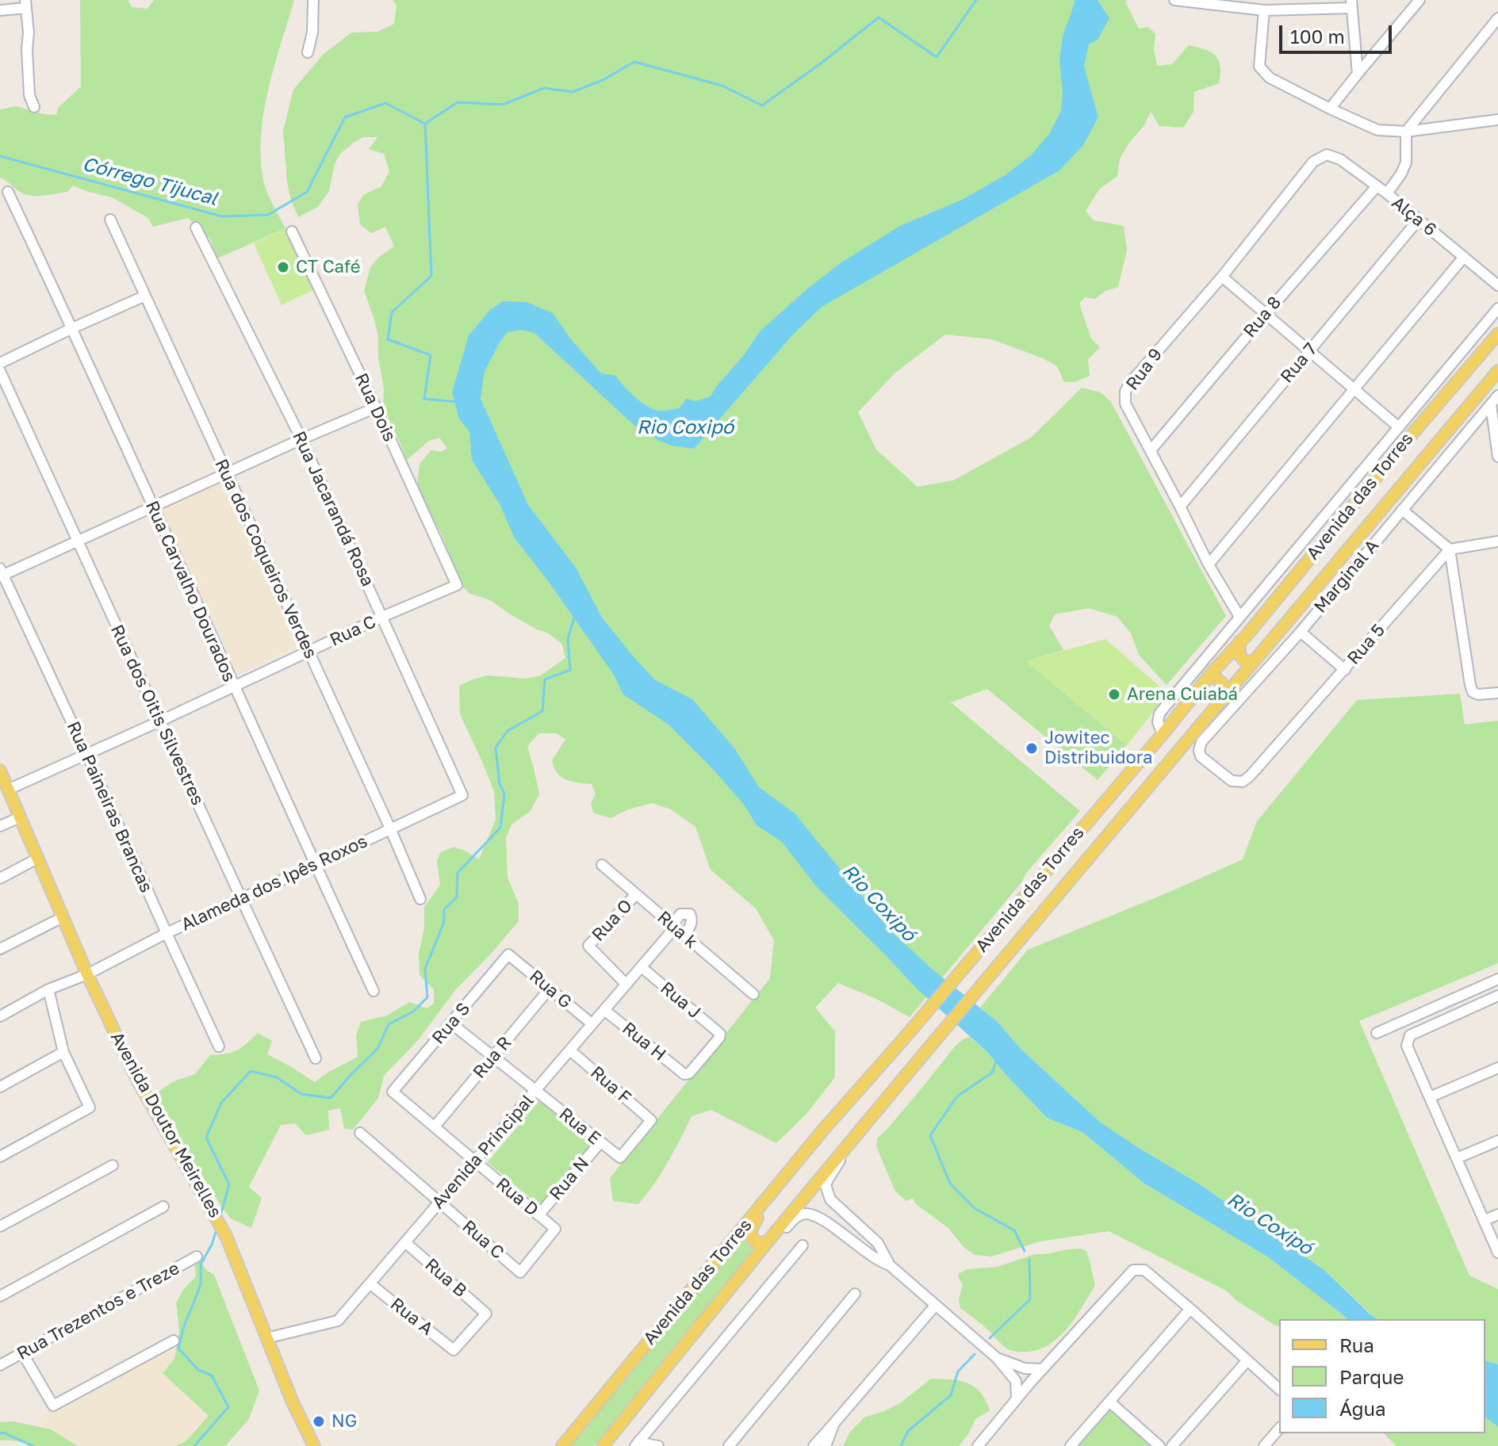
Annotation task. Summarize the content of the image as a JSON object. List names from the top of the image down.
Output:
{
  "streets": {
    "main road": ["Avenida das Torres", "Avenida Doutor Meirelles"],
    "street": [
      "Alça 6",
      "Rua 8",
      "Rua 7",
      "Rua 9",
      "Rua Dois",
      "Rua Jacarandá Rosa",
      "Rua dos Coqueiros Verdes",
      "Marginal A",
      "Rua Carvalho Dourados",
      "Rua C",
      "Rua 5",
      "Rua dos Oitis Silvestres",
      "Rua Paineiras Brancas",
      "Alameda dos Ipês Roxos",
      "Rua O",
      "Rua k",
      "Rua G",
      "Rua J",
      "Rua S",
      "Rua H",
      "Rua R",
      "Rua F",
      "Rua E",
      "Avenida Principal",
      "Rua N",
      "Rua D",
      "Rua B",
      "Rua Trezentos e Treze",
      "Rua A"
    ]
  },
  "crossings": [
    ["Alça 6", "Rua 8"],
    ["Alça 6", "Rua 7"],
    ["Alça 6", "Rua 9"],
    ["Rua 8", "Rua 9"],
    ["Rua 7", "Rua 9"],
    ["Rua Dois", "Rua C"],
    ["Rua Jacarandá Rosa", "Rua C"],
    ["Rua Jacarandá Rosa", "Alameda dos Ipês Roxos"],
    ["Rua dos Coqueiros Verdes", "Rua C"],
    ["Rua dos Coqueiros Verdes", "Alameda dos Ipês Roxos"],
    ["Marginal A", "Rua 5"],
    ["Rua Carvalho Dourados", "Rua C"],
    ["Rua Carvalho Dourados", "Alameda dos Ipês Roxos"],
    ["Rua C", "Rua dos Oitis Silvestres"],
    ["Rua C", "Rua Paineiras Brancas"],
    ["Rua C", "Avenida Doutor Meirelles"],
    ["Rua C", "Avenida Principal"],
    ["Rua C", "Rua D"],
    ["Rua dos Oitis Silvestres", "Alameda dos Ipês Roxos"],
    ["Rua Paineiras Brancas", "Alameda dos Ipês Roxos"],
    ["Alameda dos Ipês Roxos", "Avenida Doutor Meirelles"],
    ["Rua O", "Rua k"],
    ["Rua O", "Avenida Principal"],
    ["Rua k", "Avenida Principal"],
    ["Rua G", "Rua S"],
    ["Rua G", "Rua R"],
    ["Rua G", "Avenida Principal"],
    ["Rua J", "Rua H"],
    ["Rua J", "Avenida Principal"],
    ["Rua S", "Rua E"],
    ["Rua S", "Rua D"],
    ["Rua H", "Avenida Principal"],
    ["Rua R", "Rua E"],
    ["Rua R", "Rua D"],
    ["Rua F", "Rua E"],
    ["Rua F", "Avenida Principal"],
    ["Avenida Doutor Meirelles", "Avenida Principal"],
    ["Rua E", "Avenida Principal"],
    ["Rua E", "Rua N"],
    ["Avenida Principal", "Rua D"],
    ["Avenida Principal", "Rua B"],
    ["Avenida Principal", "Rua A"],
    ["Rua N", "Rua D"],
    ["Rua B", "Rua A"]
  ],
  "water": ["Córrego Tijucal", "Rio Coxipó"],
  "places": [
    "CT Café",
    "Arena Cuiabá",
    "Jowitec Distribuidora",
    "NG"
  ],
  "legend": ["Rua", "Parque", "Água"],
  "scale_bar": "100 m"
}
